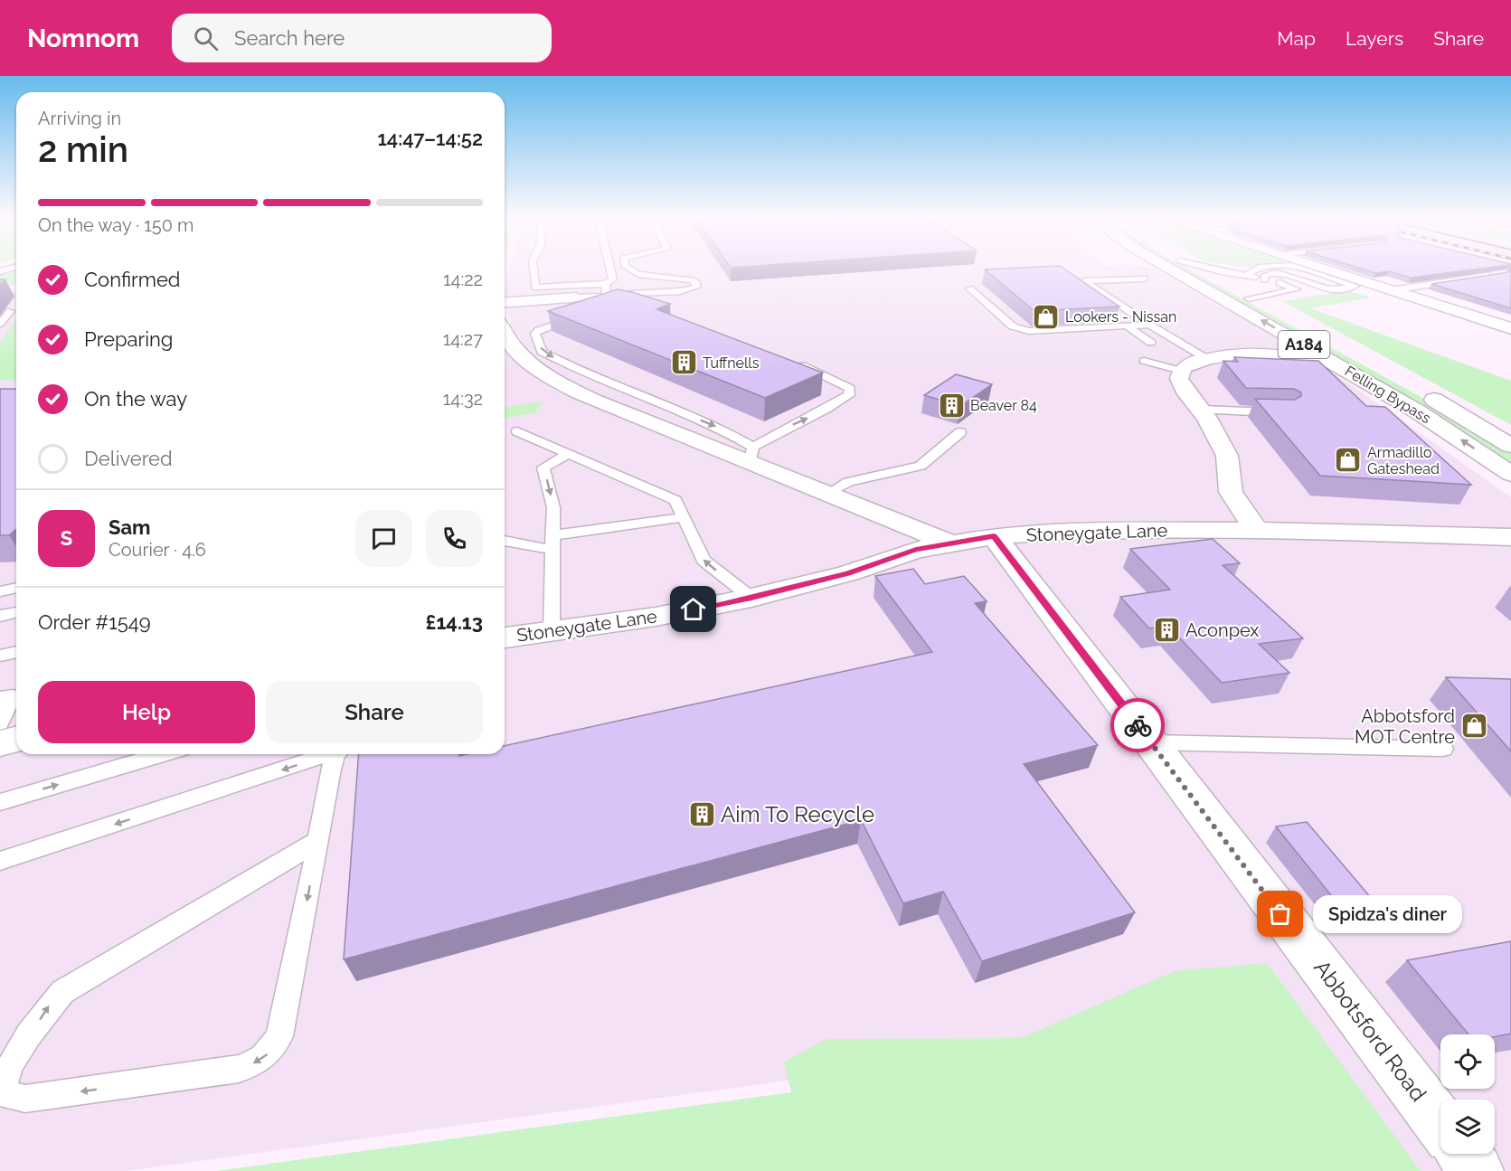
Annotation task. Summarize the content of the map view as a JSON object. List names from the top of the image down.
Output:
{
  "streets": {
    "main road": [
      "A184",
      "Felling Bypass",
      "Stoneygate Lane",
      "Abbotsford Road"
    ]
  },
  "crossings": [
    ["Stoneygate Lane", "Abbotsford Road"]
  ],
  "places": {
    "shop": ["Lookers - Nissan", "Armadillo Gateshead", "Abbotsford MOT Centre"],
    "building": [
      "Tuffnells",
      "Beaver 84",
      "Aconpex",
      "Aim To Recycle"
    ],
    "other": ["Spidza's diner"]
  },
  "page": {
    "header": "Nomnom",
    "search": "Search here",
    "nav": ["Map", "Layers", "Share"],
    "heading": ["2 min", "Arriving in", "14:47–14:52"],
    "panel": [
      "Sam",
      "Courier · 4.6",
      "Order #1549",
      "£14.13"
    ],
    "bar": "On the way · 150 m",
    "list": [
      ["Confirmed", "14:22"],
      ["Preparing", "14:27"],
      ["On the way", "14:32"],
      "Delivered"
    ],
    "round": "S",
    "buttons": ["Help", "Share"],
    "bubble": "Spidza's diner"
  }
}
